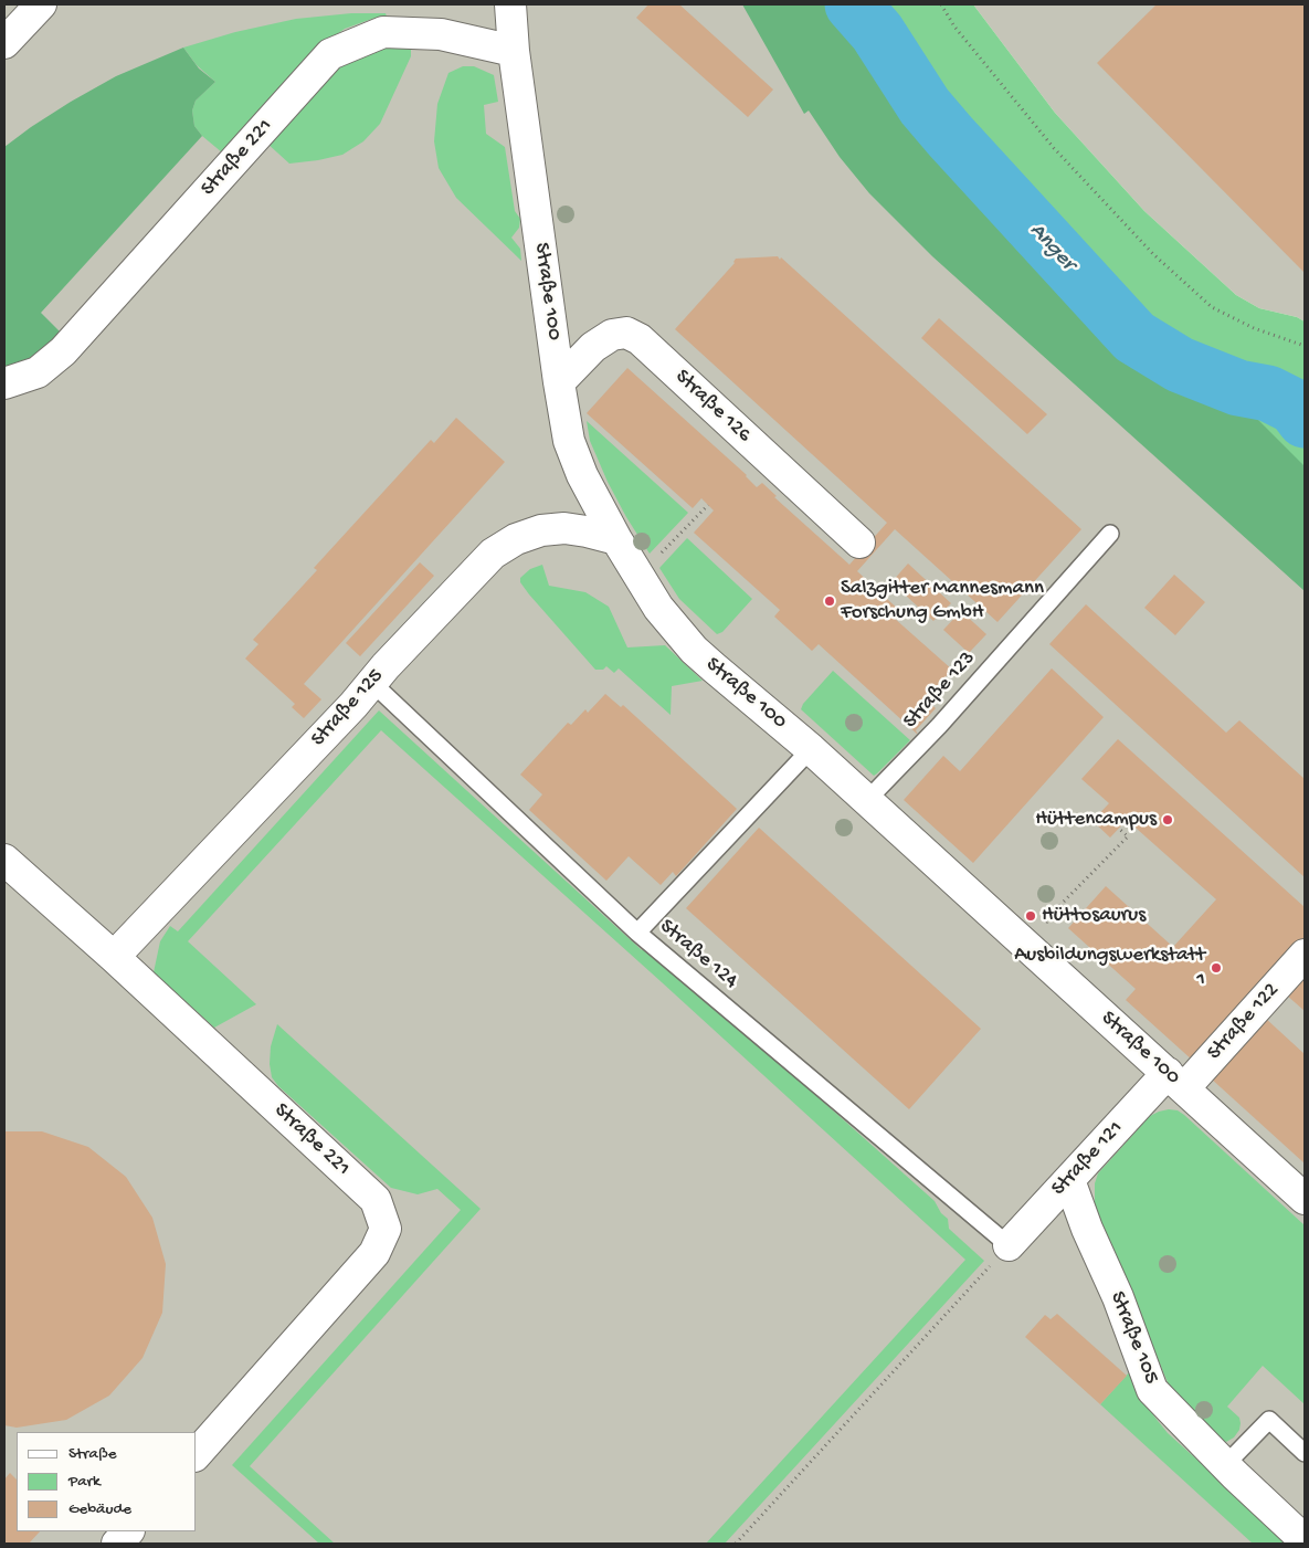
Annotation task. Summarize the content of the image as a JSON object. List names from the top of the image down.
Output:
{
  "streets": {
    "street": [
      "Straße 221",
      "Straße 100",
      "Straße 126",
      "Straße 125",
      "Straße 122",
      "Straße 121",
      "Straße 105"
    ],
    "lane": ["Straße 123", "Straße 124"]
  },
  "crossings": [
    ["Straße 221", "Straße 100"],
    ["Straße 221", "Straße 125"],
    ["Straße 100", "Straße 126"],
    ["Straße 100", "Straße 123"],
    ["Straße 100", "Straße 125"],
    ["Straße 100", "Straße 122"],
    ["Straße 100", "Straße 121"],
    ["Straße 125", "Straße 124"],
    ["Straße 124", "Straße 121"],
    ["Straße 122", "Straße 121"],
    ["Straße 121", "Straße 105"]
  ],
  "water": ["Anger"],
  "places": [
    "Salzgitter Mannesmann Forschung GmbH",
    "Hüttencampus",
    "Hüttosaurus",
    "Ausbildungswerkstatt 1"
  ],
  "legend": ["Straße", "Park", "Gebäude"]
}
